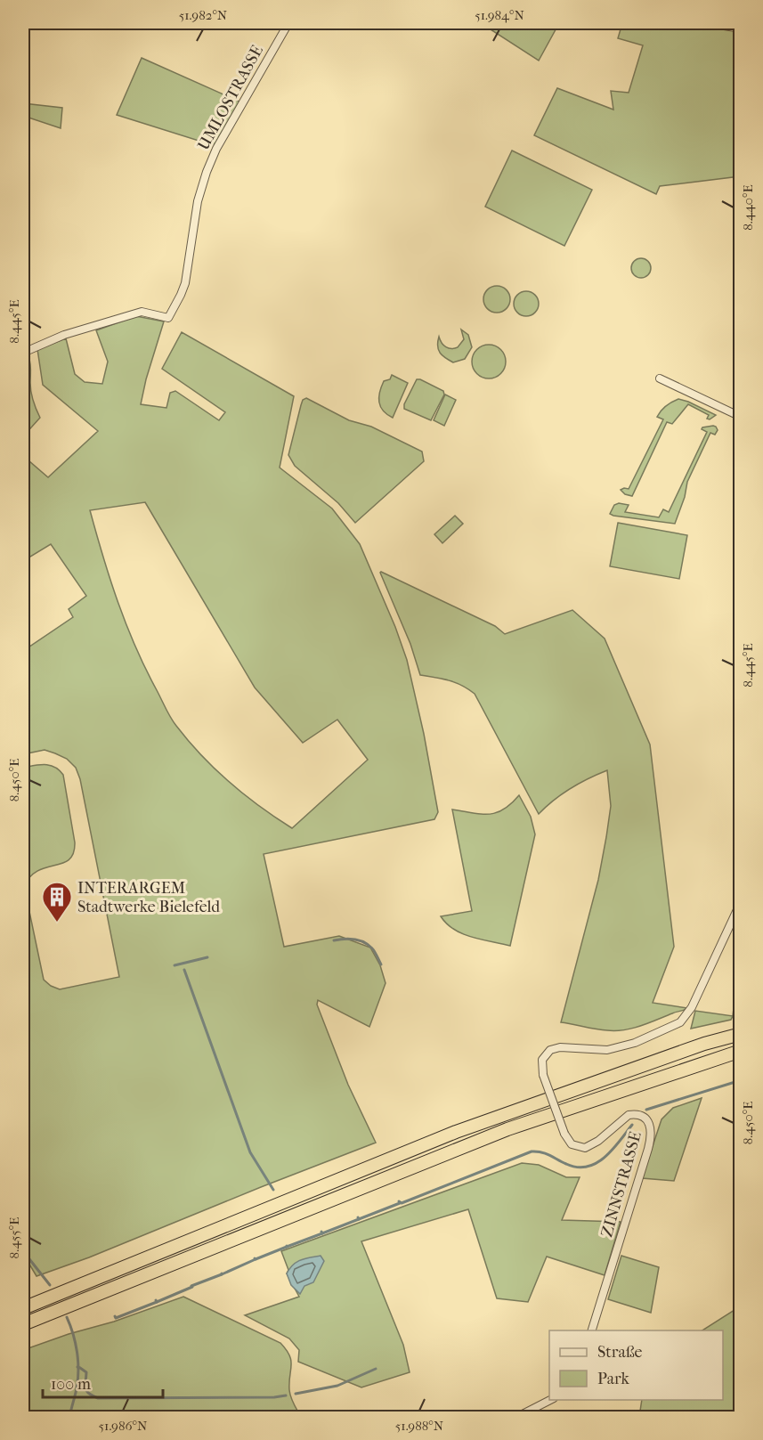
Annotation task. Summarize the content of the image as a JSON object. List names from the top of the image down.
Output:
{
  "streets": {
    "street": ["UMLOSTRASSE", "ZINNSTRASSE"]
  },
  "places": {
    "building": ["INTERARGEM Stadtwerke Bielefeld"]
  },
  "legend": ["Straße", "Park"],
  "scale_bar": "100 m",
  "coordinates": [
    "51.982°N",
    "51.984°N",
    "8.440°E",
    "8.445°E",
    "8.450°E",
    "8.455°E",
    "51.986°N",
    "51.988°N"
  ]
}
